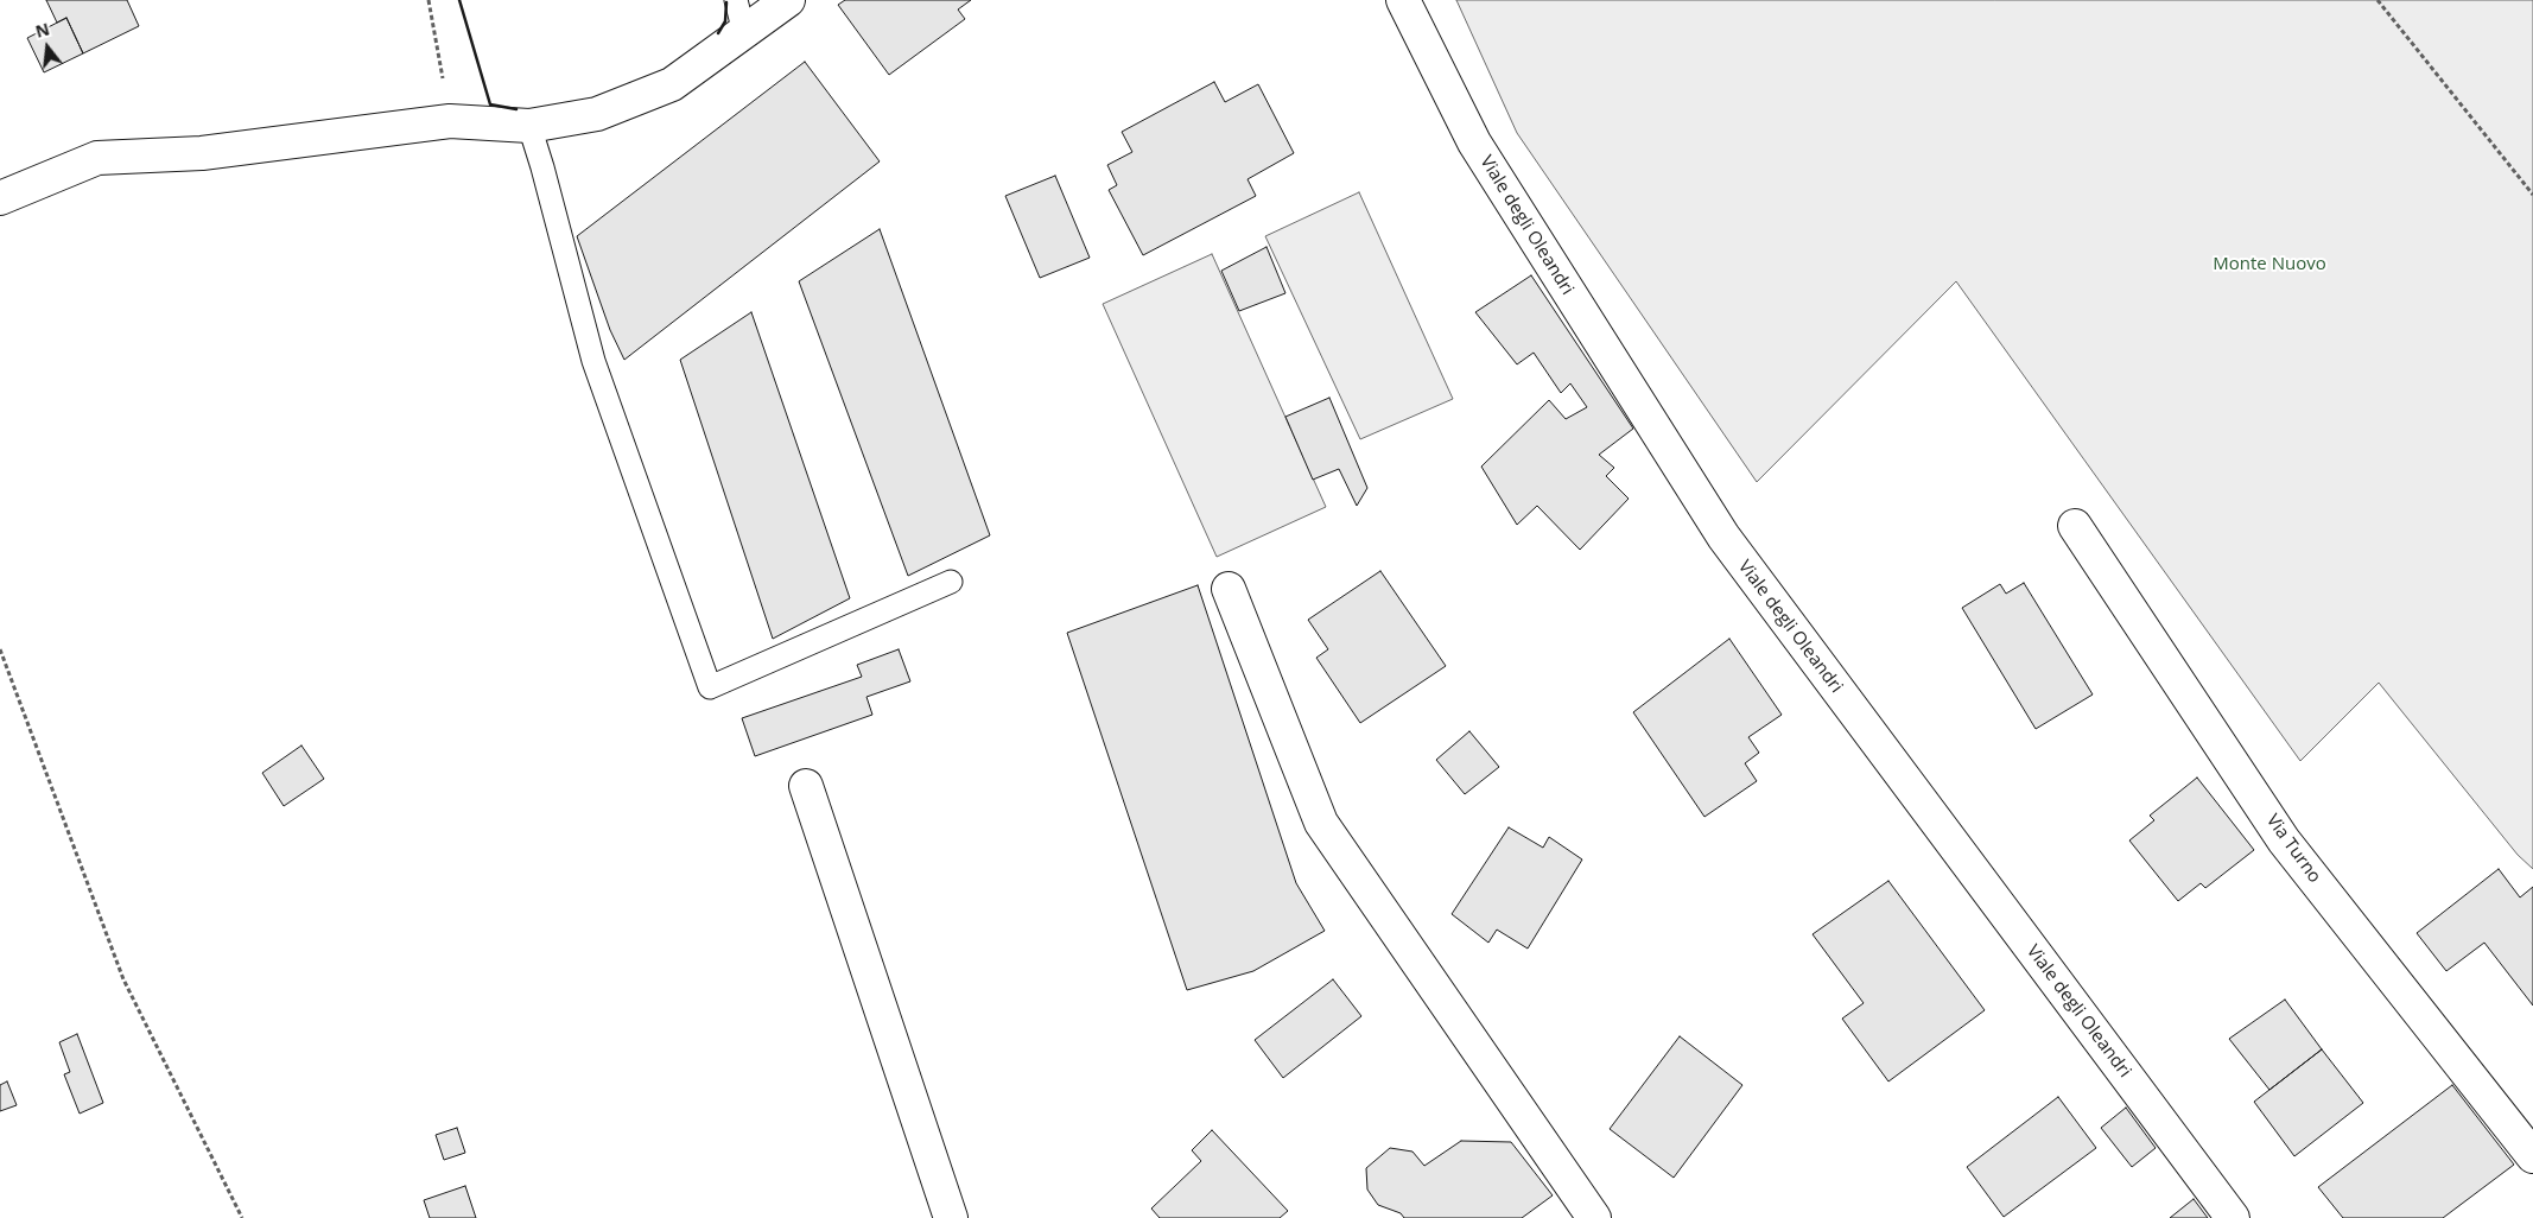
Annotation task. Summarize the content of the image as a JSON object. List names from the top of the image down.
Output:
{
  "streets": {
    "street": ["Viale degli Oleandri", "Via Turno"]
  },
  "parks": ["Monte Nuovo"],
  "north": "top"
}
